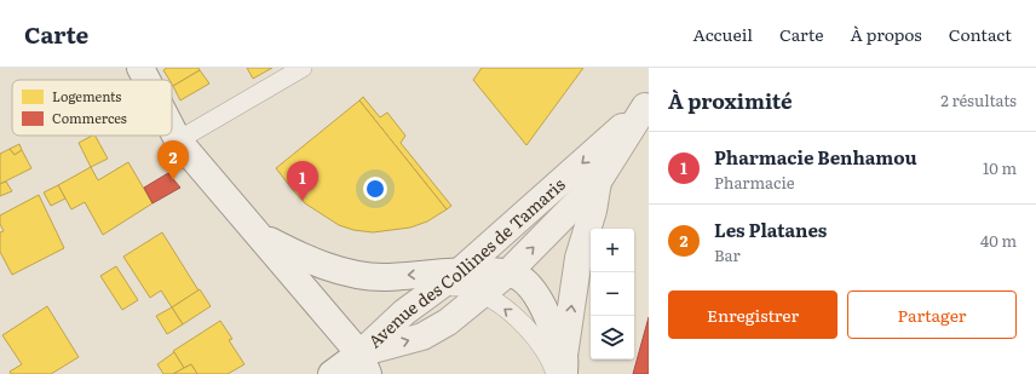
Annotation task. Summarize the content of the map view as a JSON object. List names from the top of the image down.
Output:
{
  "streets": {
    "street": ["Avenue des Collines de Tamaris"]
  },
  "legend": ["Logements", "Commerces"],
  "page": {
    "header": "Carte",
    "nav": [
      "Accueil",
      "Carte",
      "À propos",
      "Contact"
    ],
    "heading": ["À proximité", "2 résultats"],
    "list": [
      {
        "mark": "1",
        "name": "Pharmacie Benhamou",
        "note": "Pharmacie",
        "value": "10 m"
      },
      {
        "mark": "2",
        "name": "Les Platanes",
        "note": "Bar",
        "value": "40 m"
      }
    ],
    "pins": ["2", "1"],
    "map_buttons": ["+", "−"],
    "buttons": ["Enregistrer", "Partager"]
  }
}
